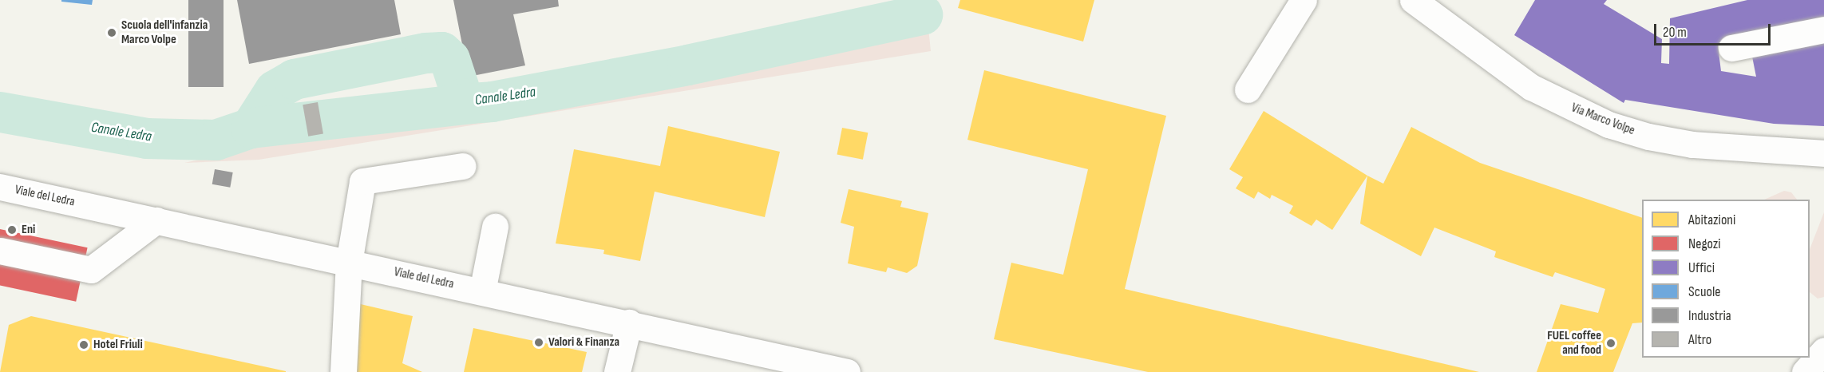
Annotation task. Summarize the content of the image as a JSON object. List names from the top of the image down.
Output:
{
  "streets": {
    "main road": ["Via Marco Volpe", "Viale del Ledra"]
  },
  "water": ["Canale Ledra"],
  "places": [
    "Scuola dell'infanzia Marco Volpe",
    "Eni",
    "Valori & Finanza",
    "FUEL coffee and food",
    "Hotel Friuli"
  ],
  "legend": [
    "Abitazioni",
    "Negozi",
    "Uffici",
    "Scuole",
    "Industria",
    "Altro"
  ],
  "scale_bar": "20 m"
}
